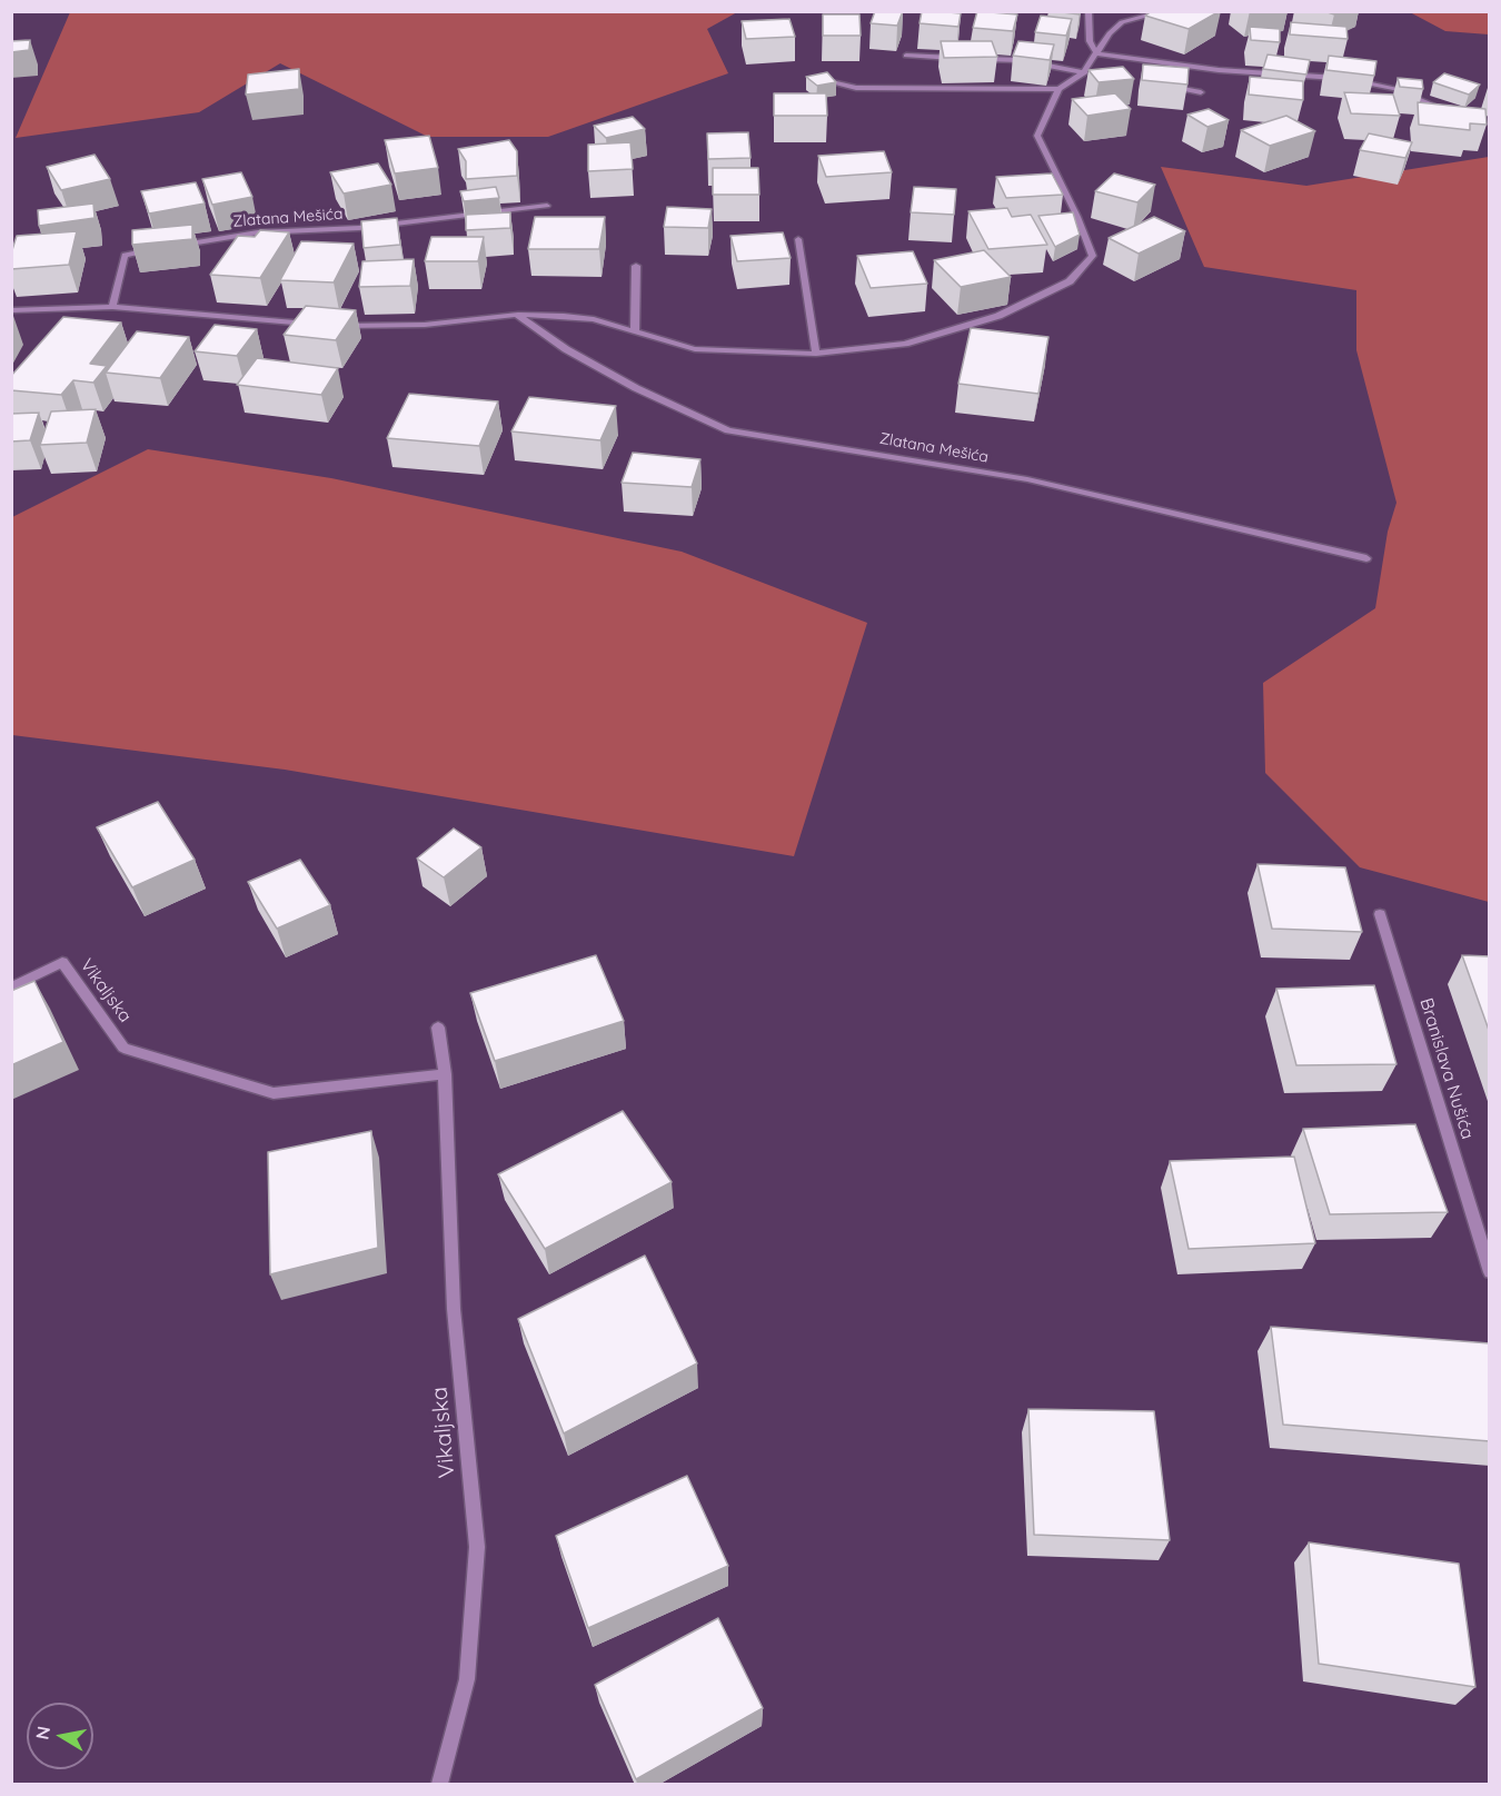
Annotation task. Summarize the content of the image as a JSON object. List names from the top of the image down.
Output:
{
  "streets": {
    "street": ["Zlatana Mešića", "Vikaljska", "Branislava Nušića"]
  },
  "north": "left"
}
